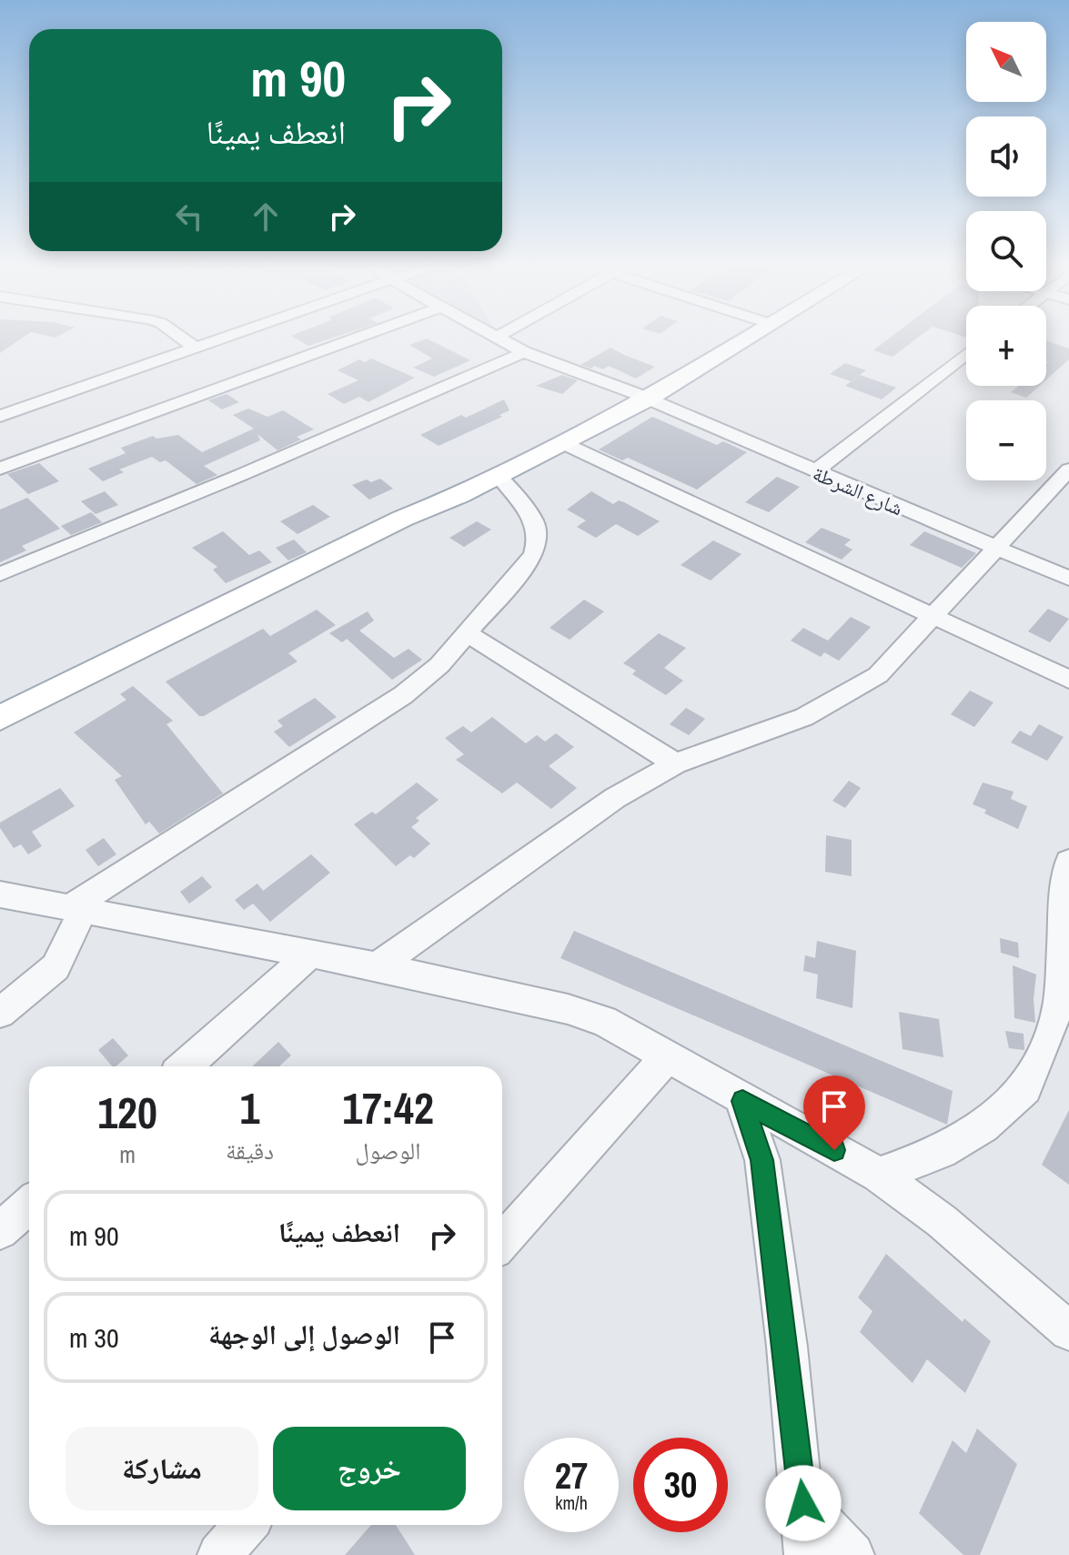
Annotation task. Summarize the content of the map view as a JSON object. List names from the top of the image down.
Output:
{
  "streets": {
    "street": ["شارع الشرطة"]
  },
  "north": "top left",
  "page": {
    "map_buttons": ["+", "−"],
    "turn": ["90 m", "انعطف يمينًا"],
    "eta": [
      "17:42",
      "الوصول",
      "1",
      "دقيقة",
      "120",
      "m"
    ],
    "list": [
      {
        "name": "انعطف يمينًا",
        "value": "90 m"
      },
      {
        "name": "الوصول إلى الوجهة",
        "value": "30 m"
      }
    ],
    "buttons": ["خروج", "مشاركة"],
    "speed": "27 km/h",
    "limit": "30"
  }
}
